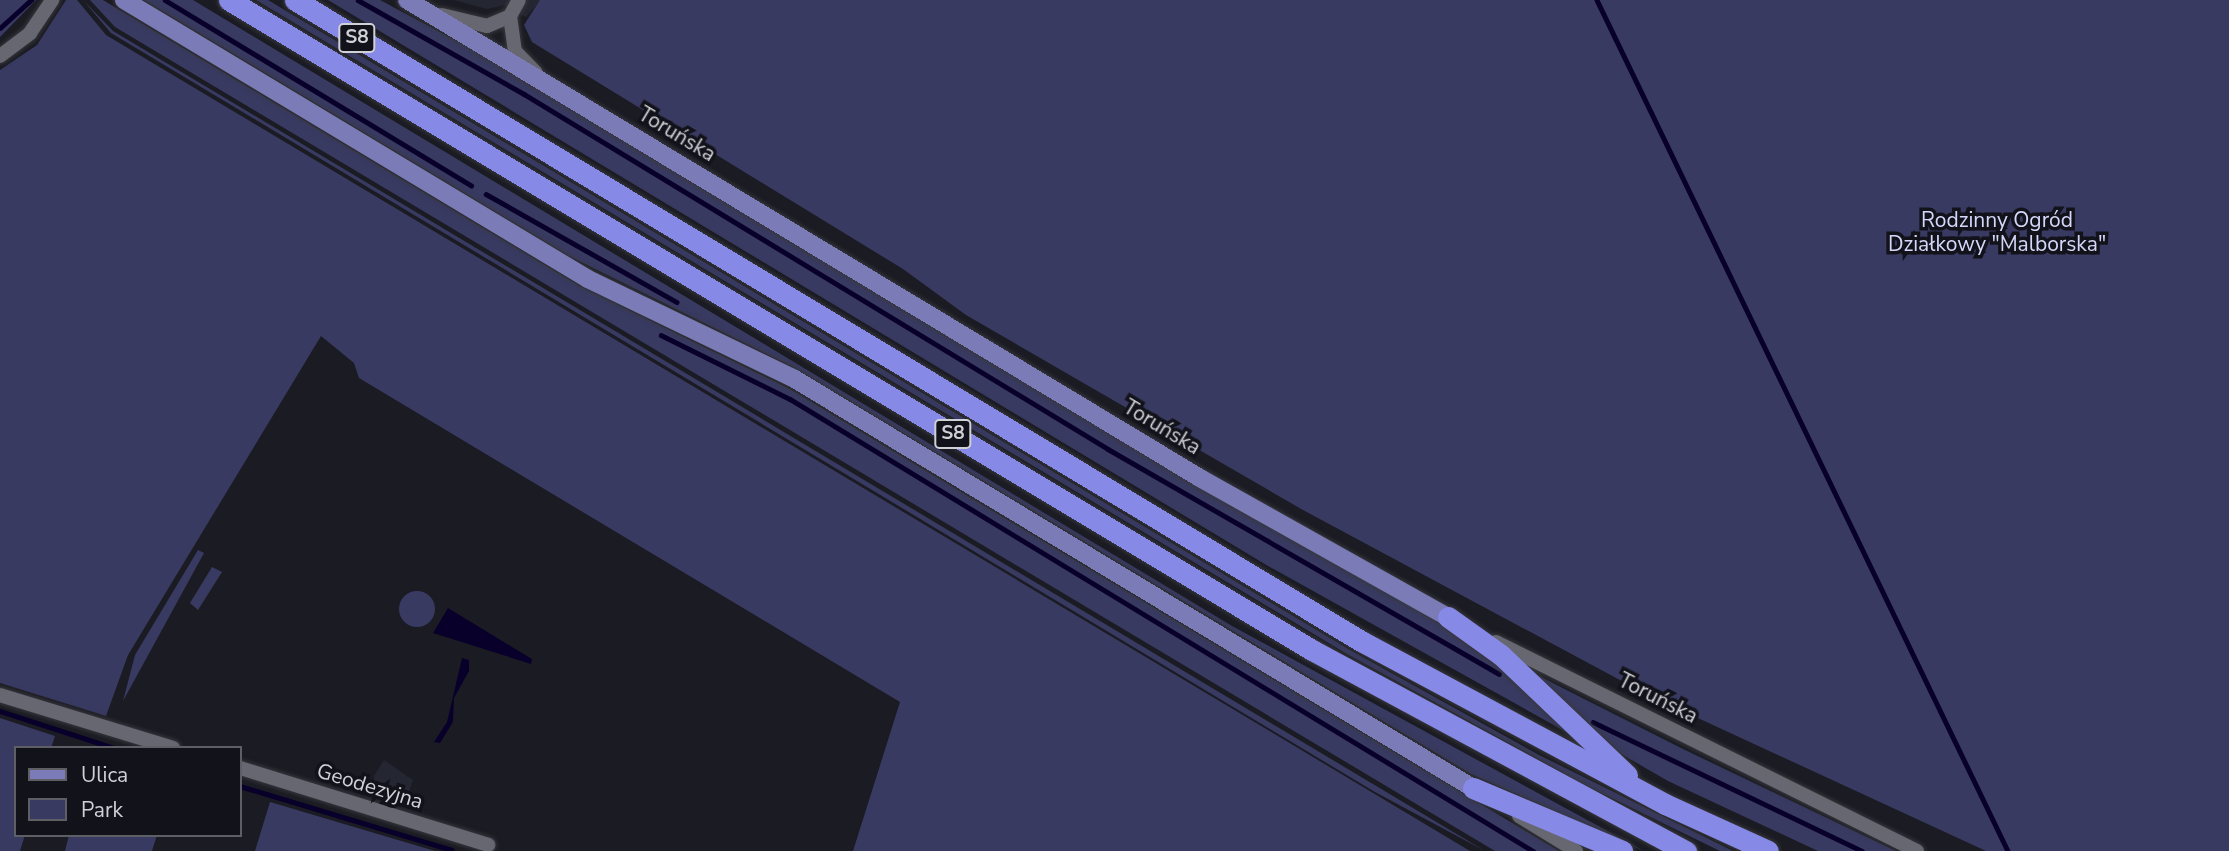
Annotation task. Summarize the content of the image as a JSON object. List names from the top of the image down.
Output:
{
  "streets": {
    "highway": ["S8"],
    "main road": ["Toruńska"],
    "street": ["Geodezyjna"]
  },
  "parks": ["Rodzinny Ogród Działkowy \"Malborska\""],
  "legend": ["Ulica", "Park"]
}
